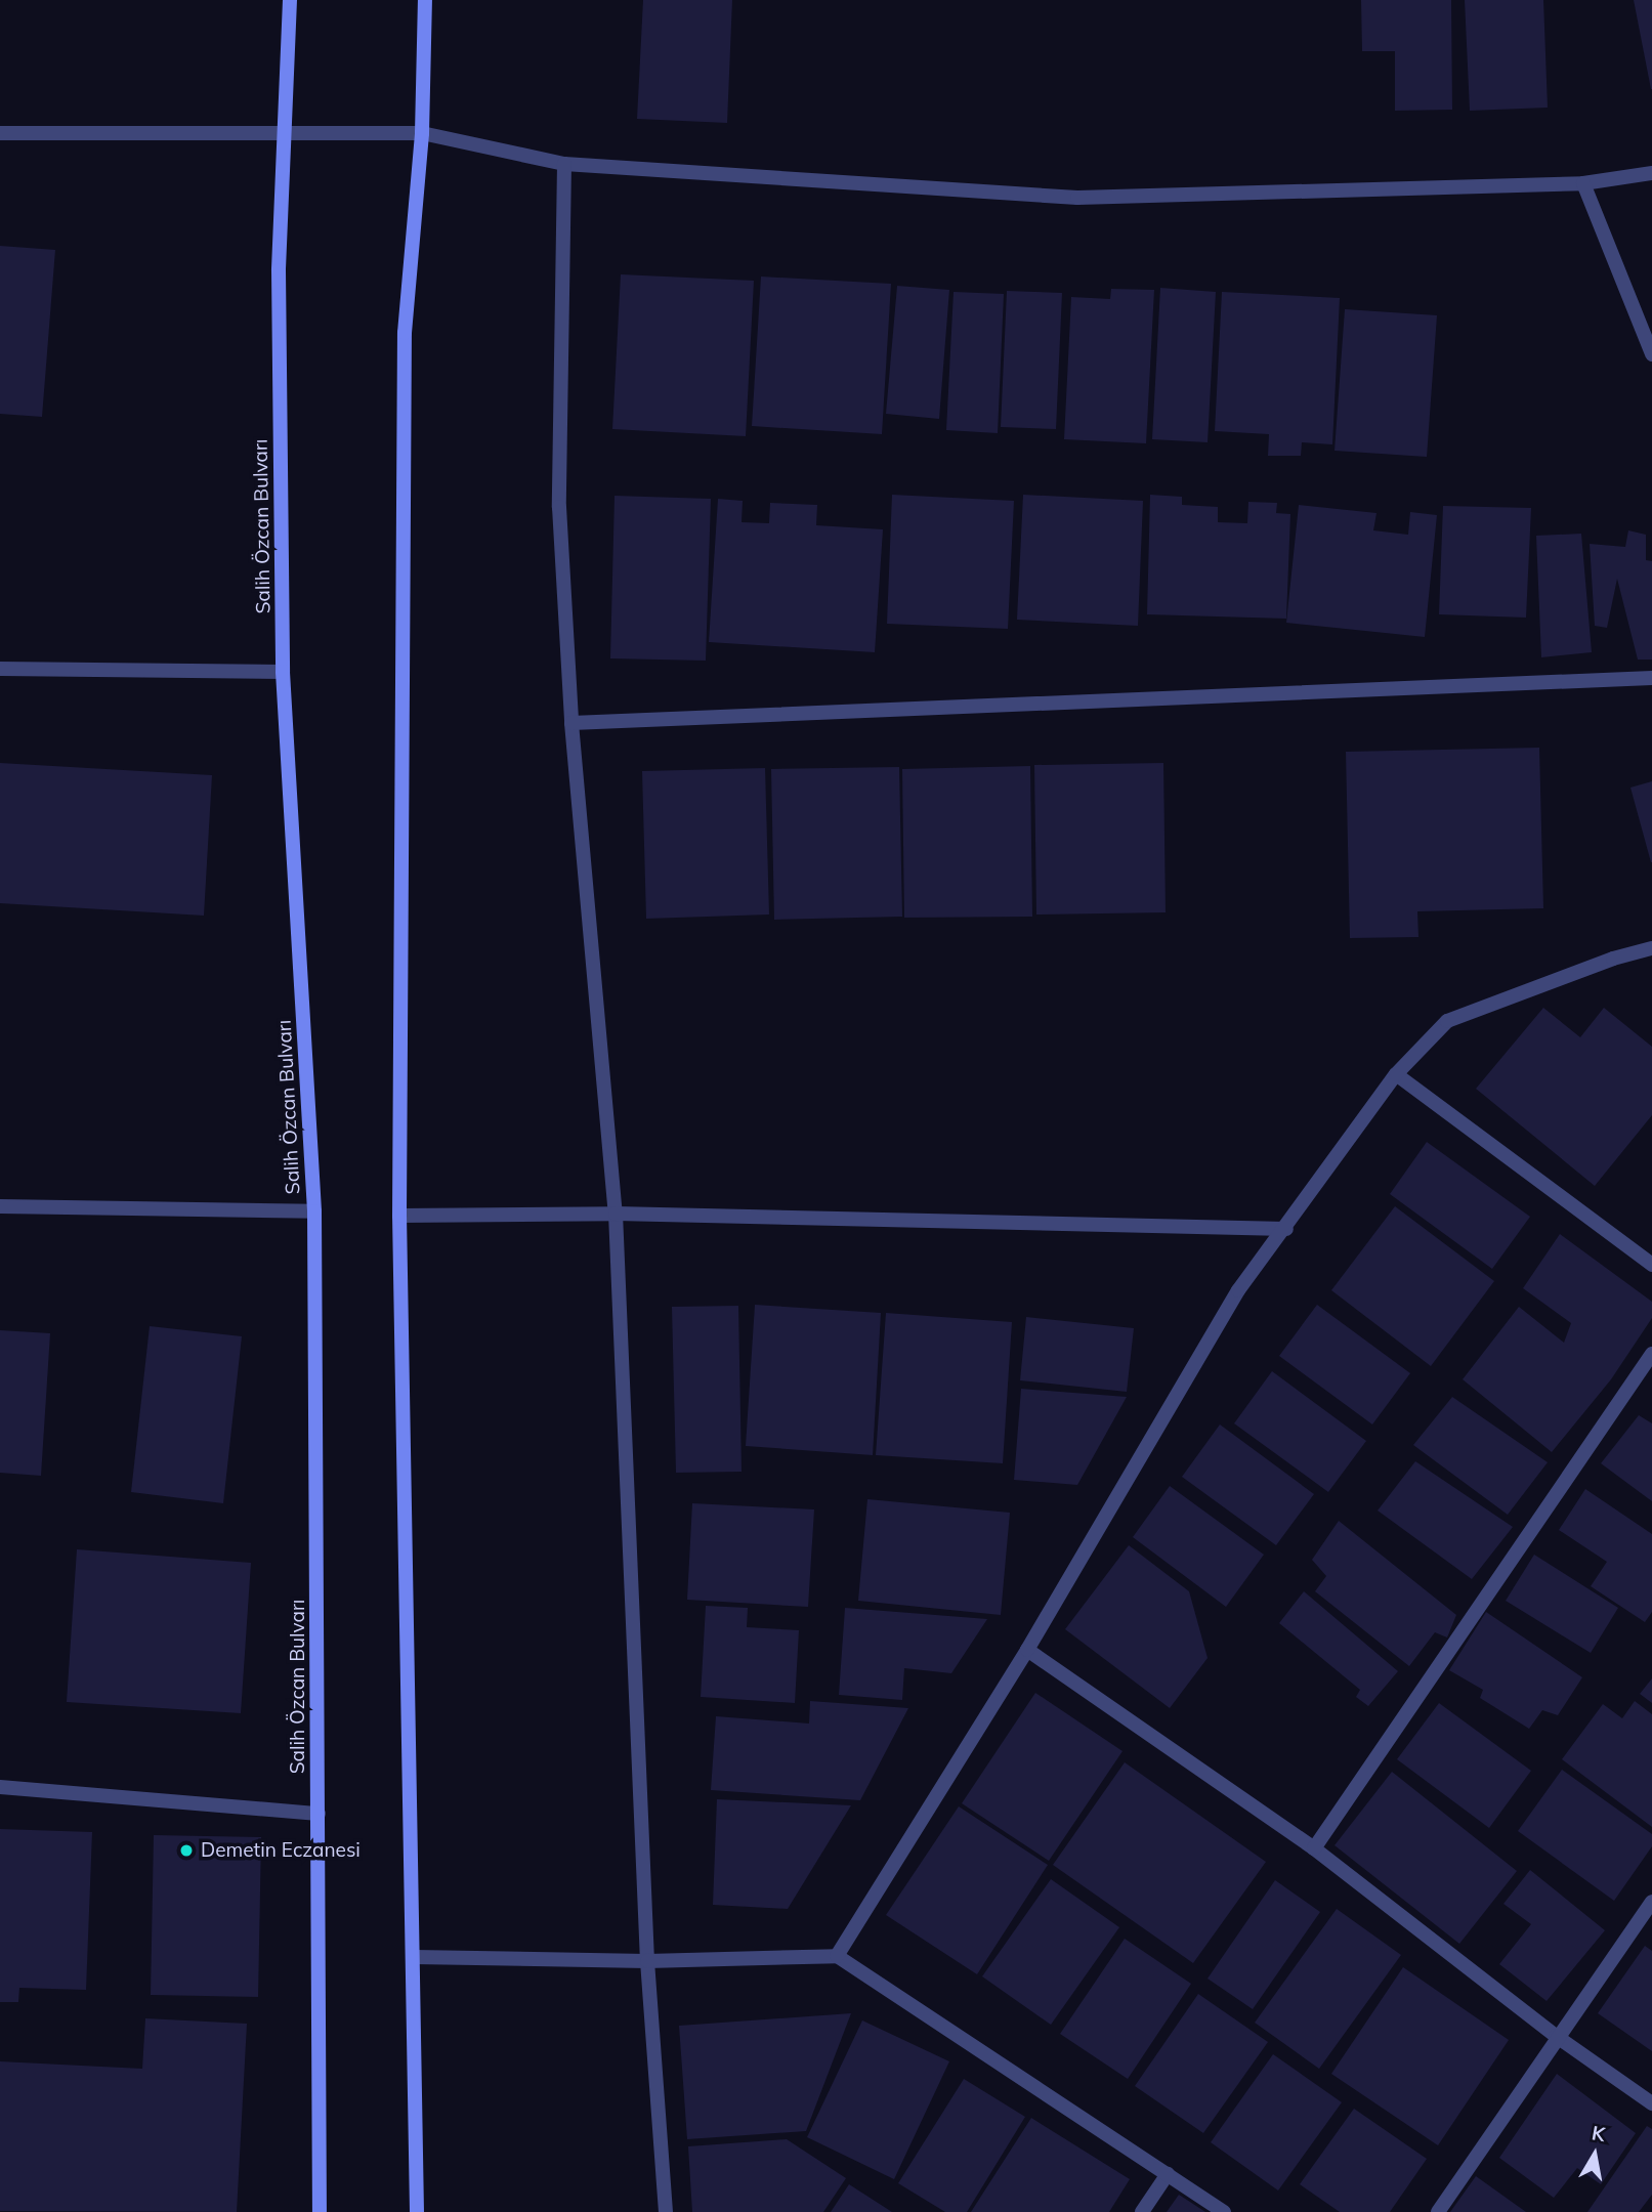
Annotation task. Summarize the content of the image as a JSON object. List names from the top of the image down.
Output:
{
  "streets": {
    "main road": ["Salih Özcan Bulvarı"]
  },
  "places": ["Demetin Eczanesi"],
  "north": "top"
}
